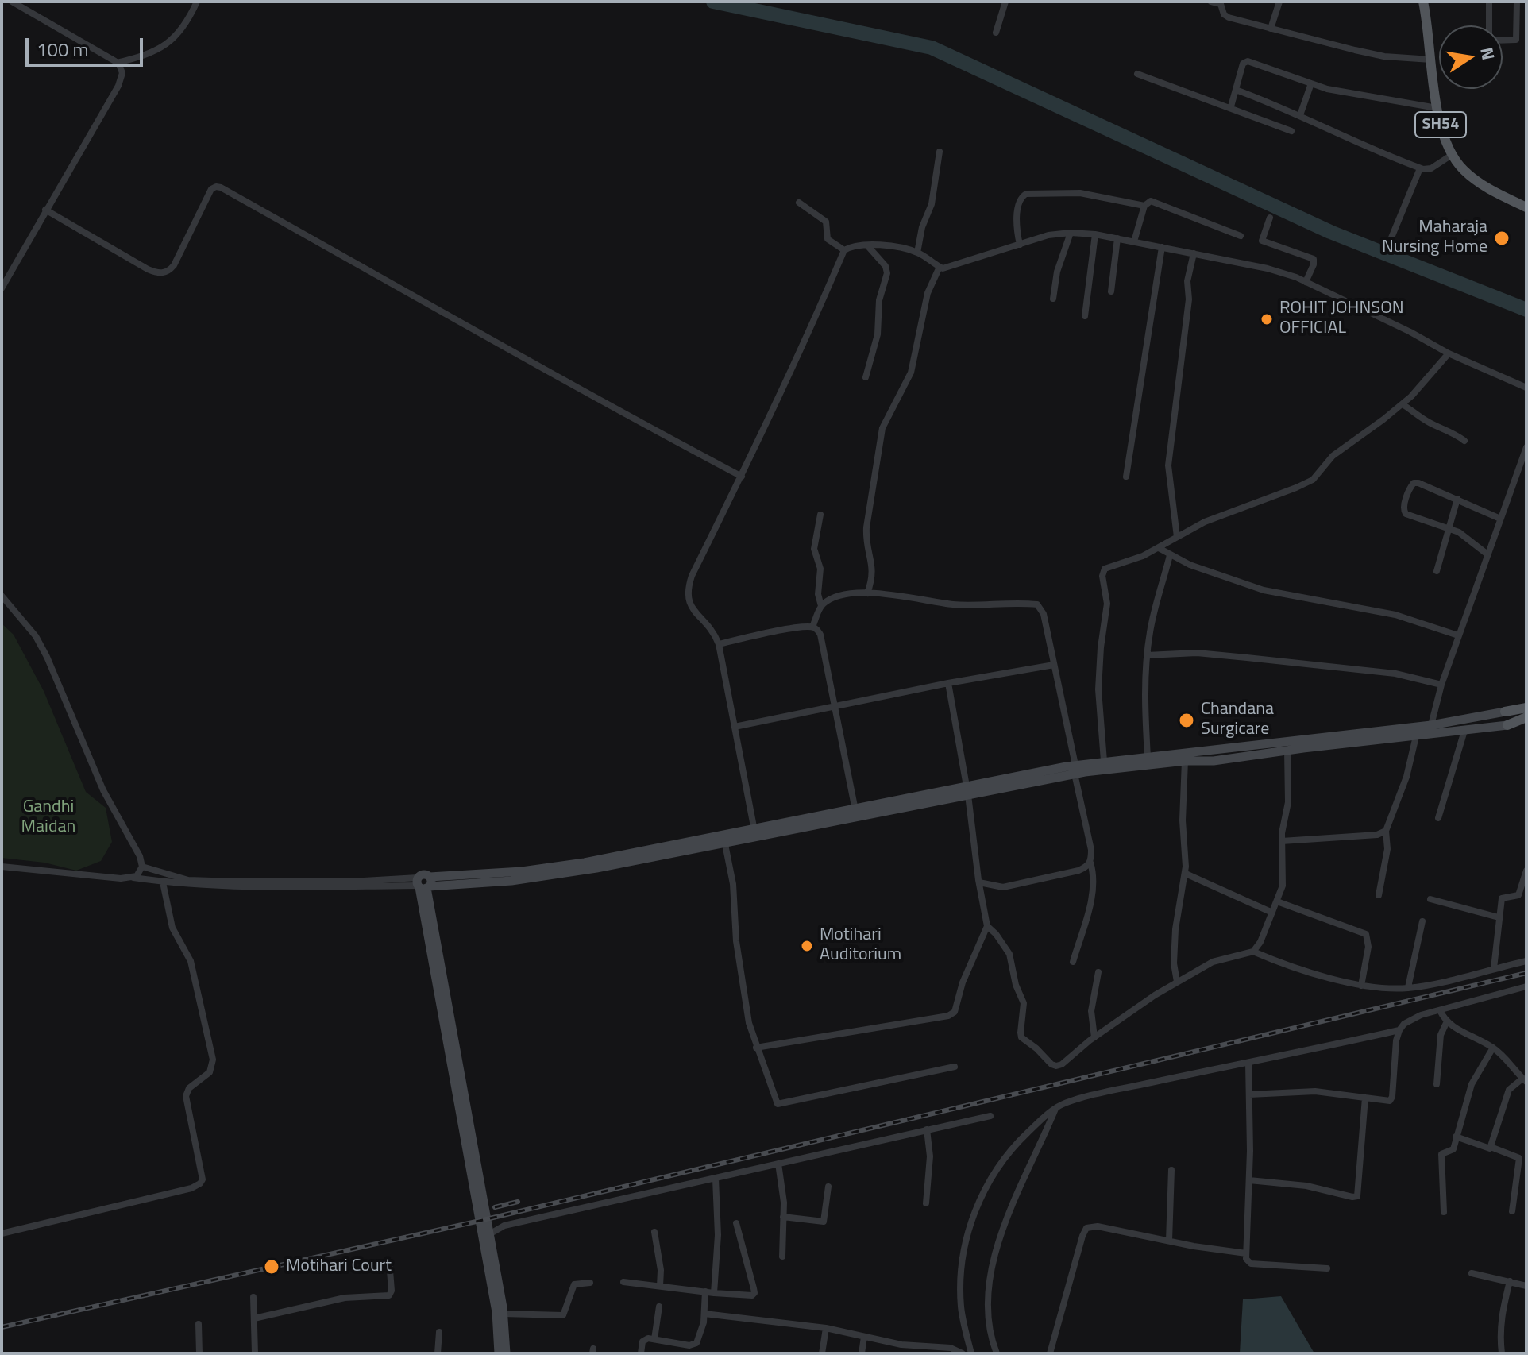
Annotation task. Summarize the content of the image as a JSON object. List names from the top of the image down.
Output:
{
  "streets": {
    "main road": ["SH54"]
  },
  "parks": ["Gandhi Maidan"],
  "places": [
    "Maharaja Nursing Home",
    "ROHIT JOHNSON OFFICIAL",
    "Chandana Surgicare",
    "Motihari Auditorium",
    "Motihari Court"
  ],
  "scale_bar": "100 m",
  "north": "right"
}
